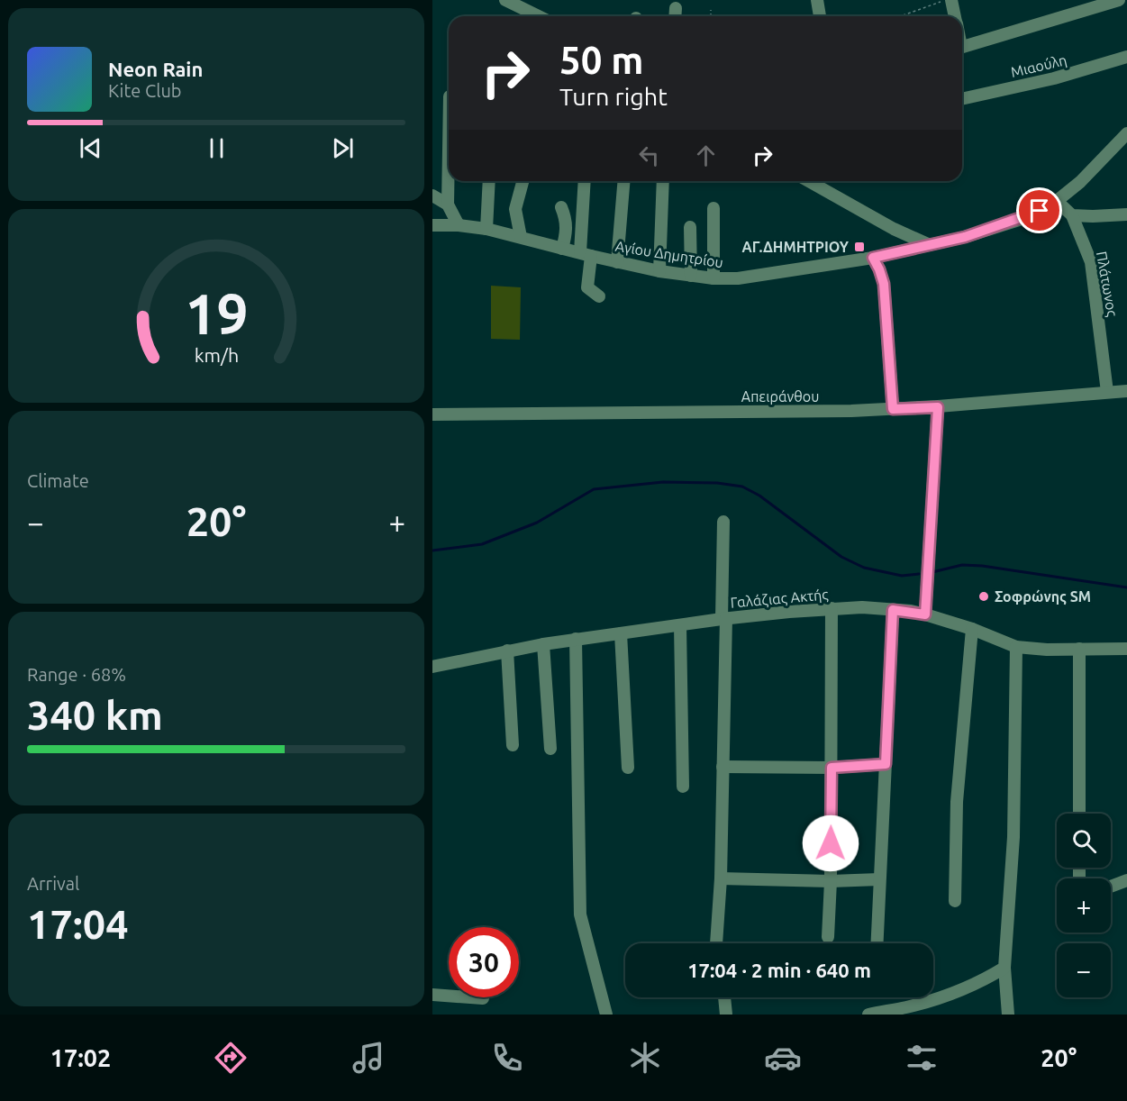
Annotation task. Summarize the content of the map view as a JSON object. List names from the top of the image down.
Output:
{
  "streets": {
    "street": [
      "Μιαούλη",
      "Αγίου Δημητρίου",
      "Πλάτωνος",
      "Απειράνθου",
      "Γαλάζιας Ακτής"
    ]
  },
  "crossings": [
    ["Πλάτωνος", "Απειράνθου"]
  ],
  "places": {
    "transit": ["ΑΓ.ΔΗΜΗΤΡΙΟΥ"],
    "other": ["Σοφρώνης SM"]
  },
  "page": {
    "turn": ["50 m", "Turn right"],
    "song": ["Neon Rain", "Kite Club"],
    "tile": [
      "Climate",
      ["Range · 68%", "340 km"],
      ["Arrival", "17:04"]
    ],
    "heat": ["−", "20°", "+"],
    "map_buttons": ["+", "−"],
    "limit": "30",
    "trip": "17:04 · 2 min · 640 m",
    "tabs": ["17:02", "20°"],
    "gauge": ["19", "km/h"]
  }
}
